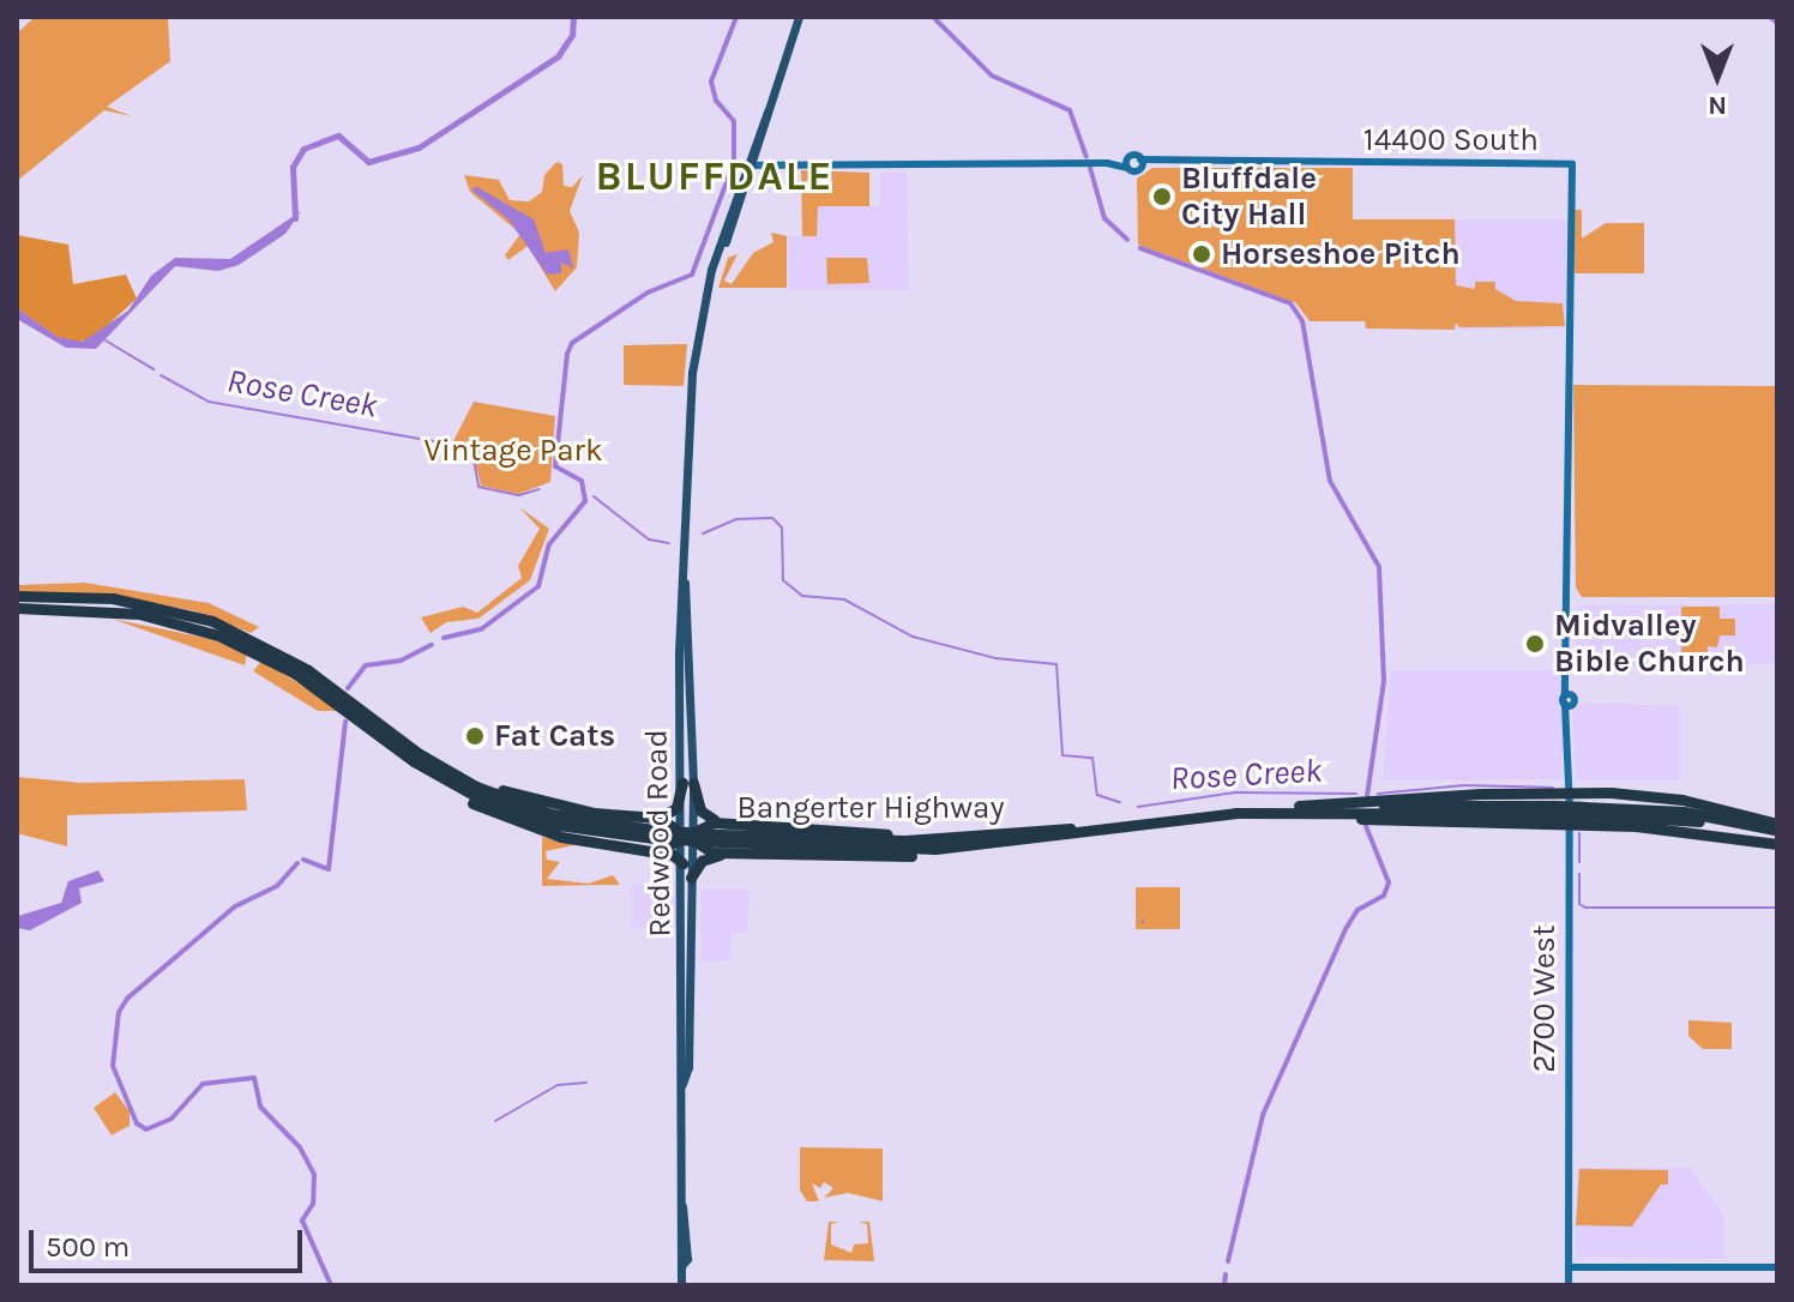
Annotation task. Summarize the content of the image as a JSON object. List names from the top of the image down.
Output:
{
  "streets": {
    "highway": ["Bangerter Highway"],
    "main road": ["14400 South", "Redwood Road", "2700 West"]
  },
  "crossings": [
    ["14400 South", "2700 West"]
  ],
  "districts": ["BLUFFDALE"],
  "water": ["Rose Creek"],
  "parks": ["Vintage Park"],
  "places": [
    "Bluffdale City Hall",
    "Horseshoe Pitch",
    "Midvalley Bible Church",
    "Fat Cats"
  ],
  "scale_bar": "500 m",
  "north": "bottom"
}
